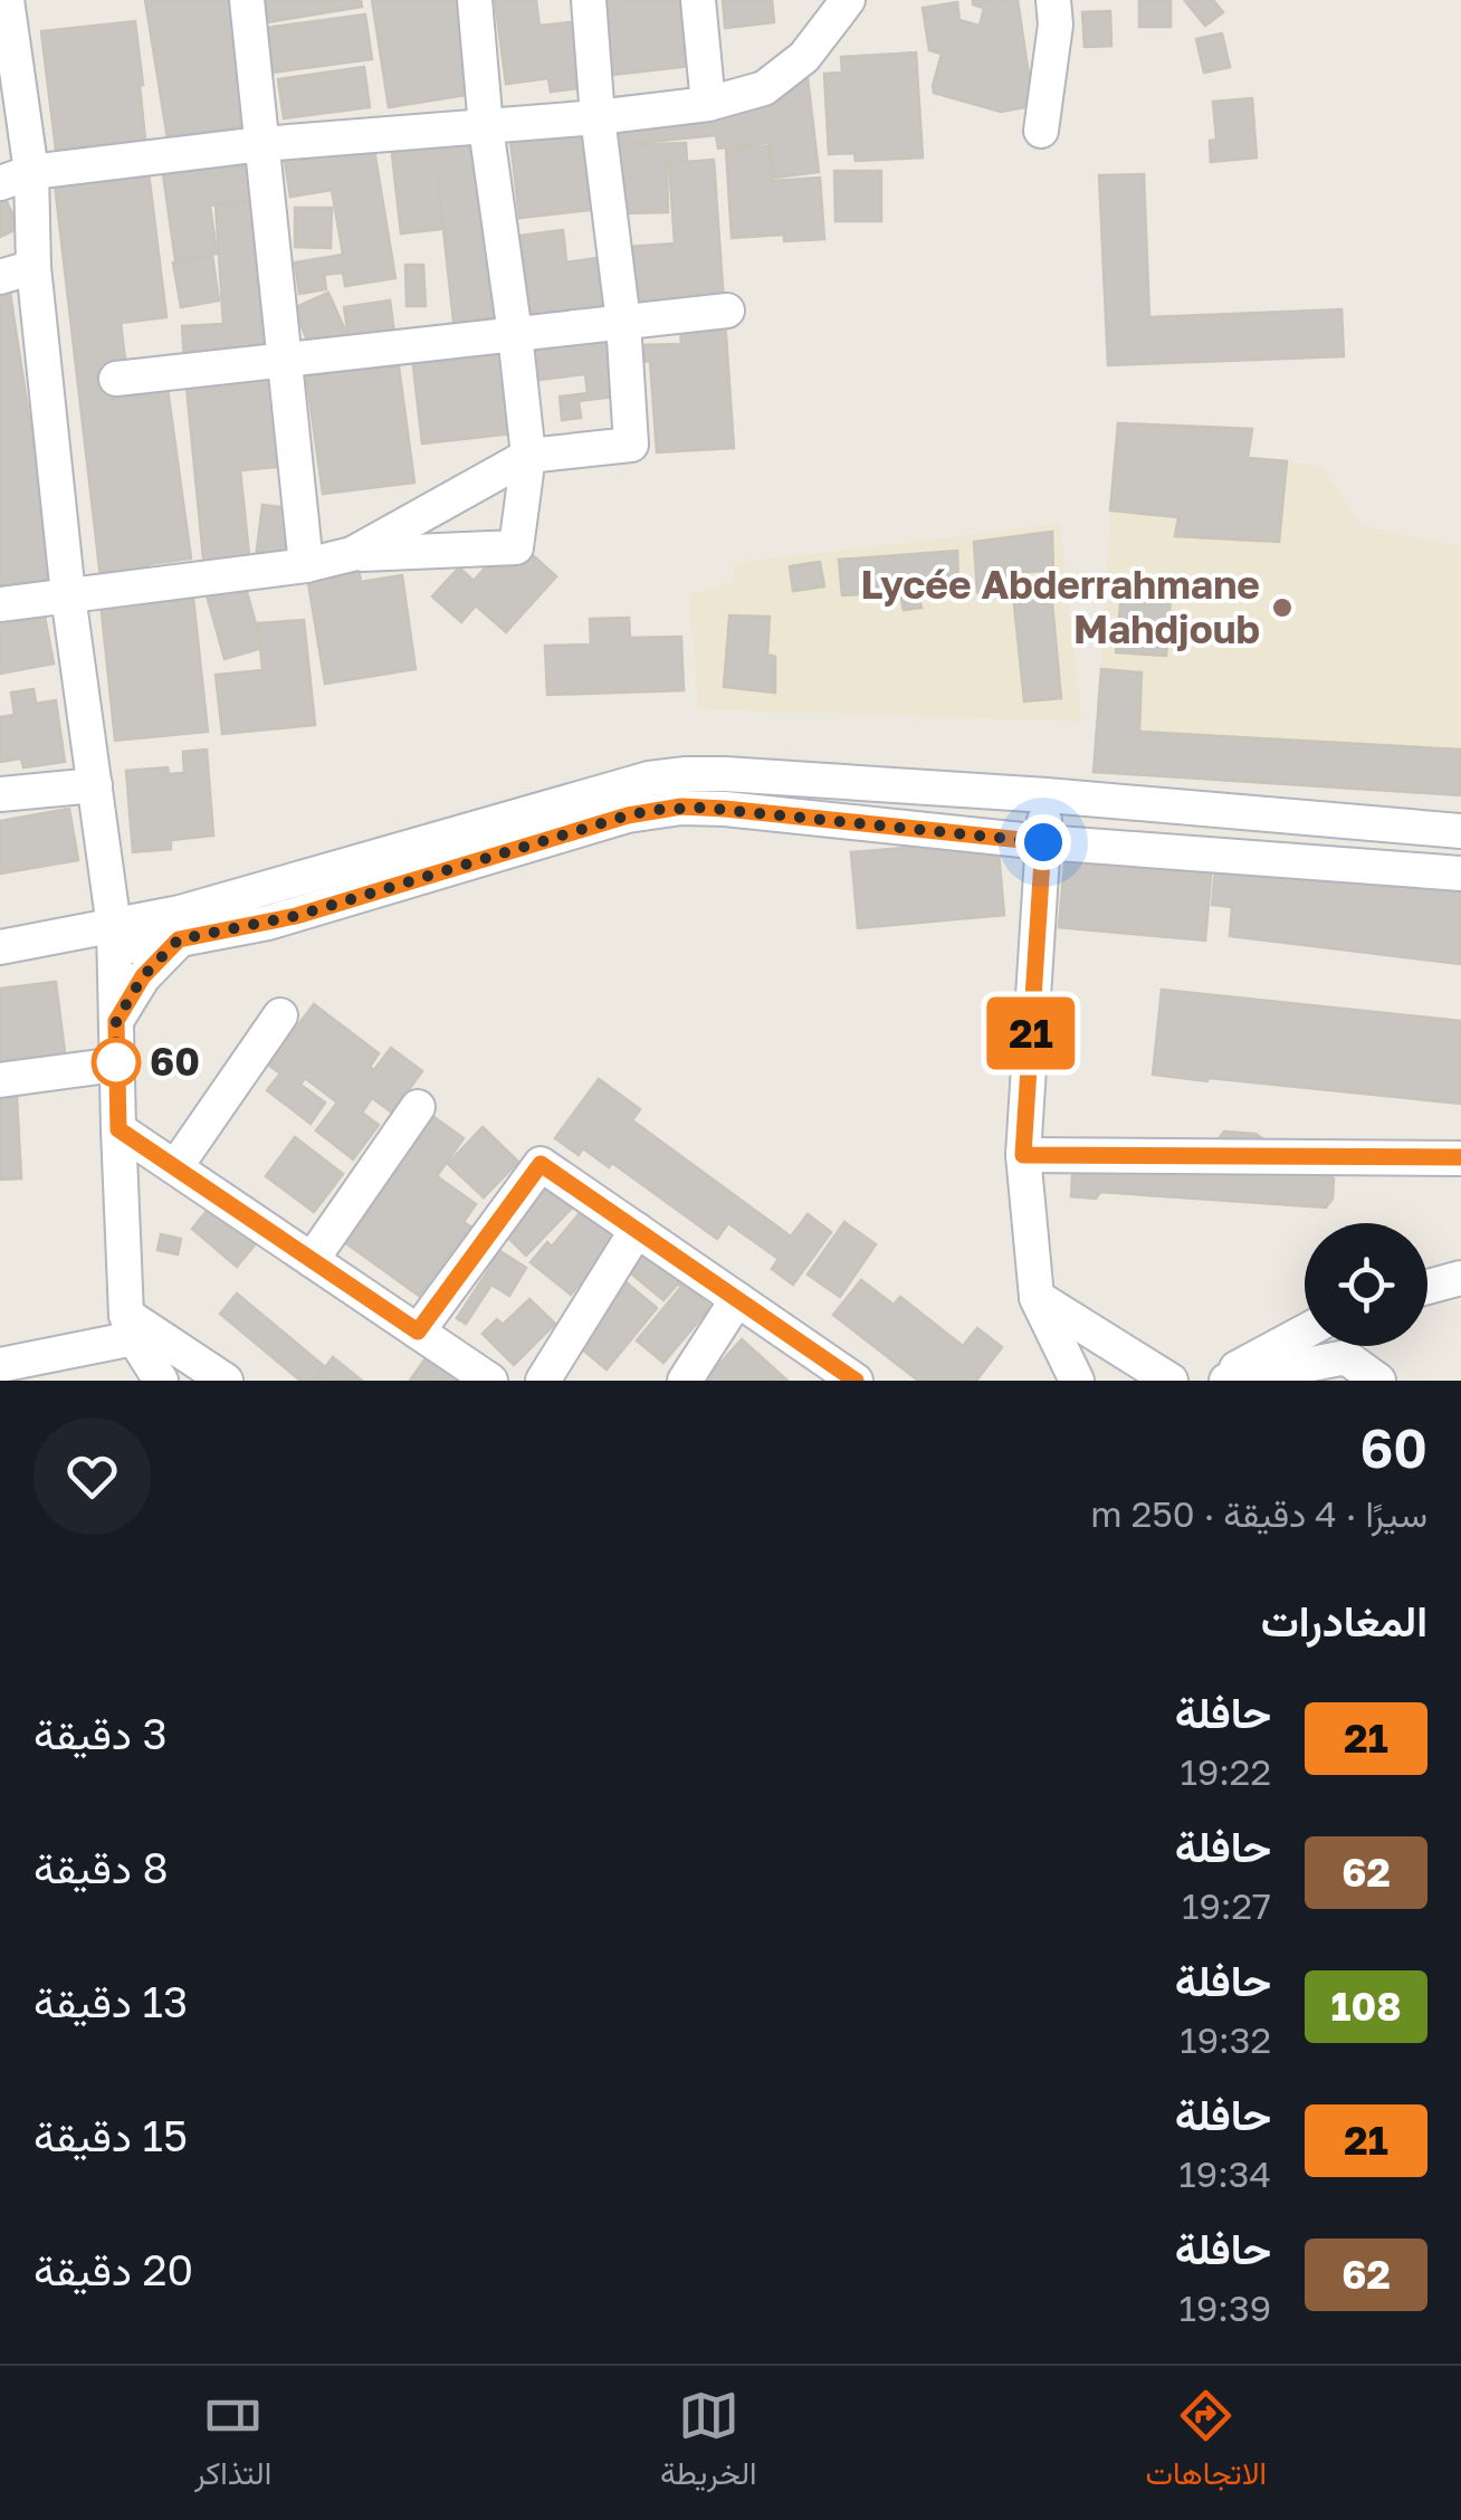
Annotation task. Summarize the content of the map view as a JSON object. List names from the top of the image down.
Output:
{
  "places": ["Lycée Abderrahmane Mahdjoub", "60"],
  "lines": ["bus line 21"],
  "page": {
    "on_map": "21",
    "heading": [
      ["60", "سيرًا · 4 دقيقة · 250 m"],
      "المغادرات"
    ],
    "list": [
      {
        "mark": "21",
        "name": "حافلة",
        "note": "19:22",
        "value": "3 دقيقة"
      },
      {
        "mark": "62",
        "name": "حافلة",
        "note": "19:27",
        "value": "8 دقيقة"
      },
      {
        "mark": "108",
        "name": "حافلة",
        "note": "19:32",
        "value": "13 دقيقة"
      },
      {
        "mark": "21",
        "name": "حافلة",
        "note": "19:34",
        "value": "15 دقيقة"
      },
      {
        "mark": "62",
        "name": "حافلة",
        "note": "19:39",
        "value": "20 دقيقة"
      }
    ],
    "tabs": ["الاتجاهات", "الخريطة", "التذاكر"]
  }
}
